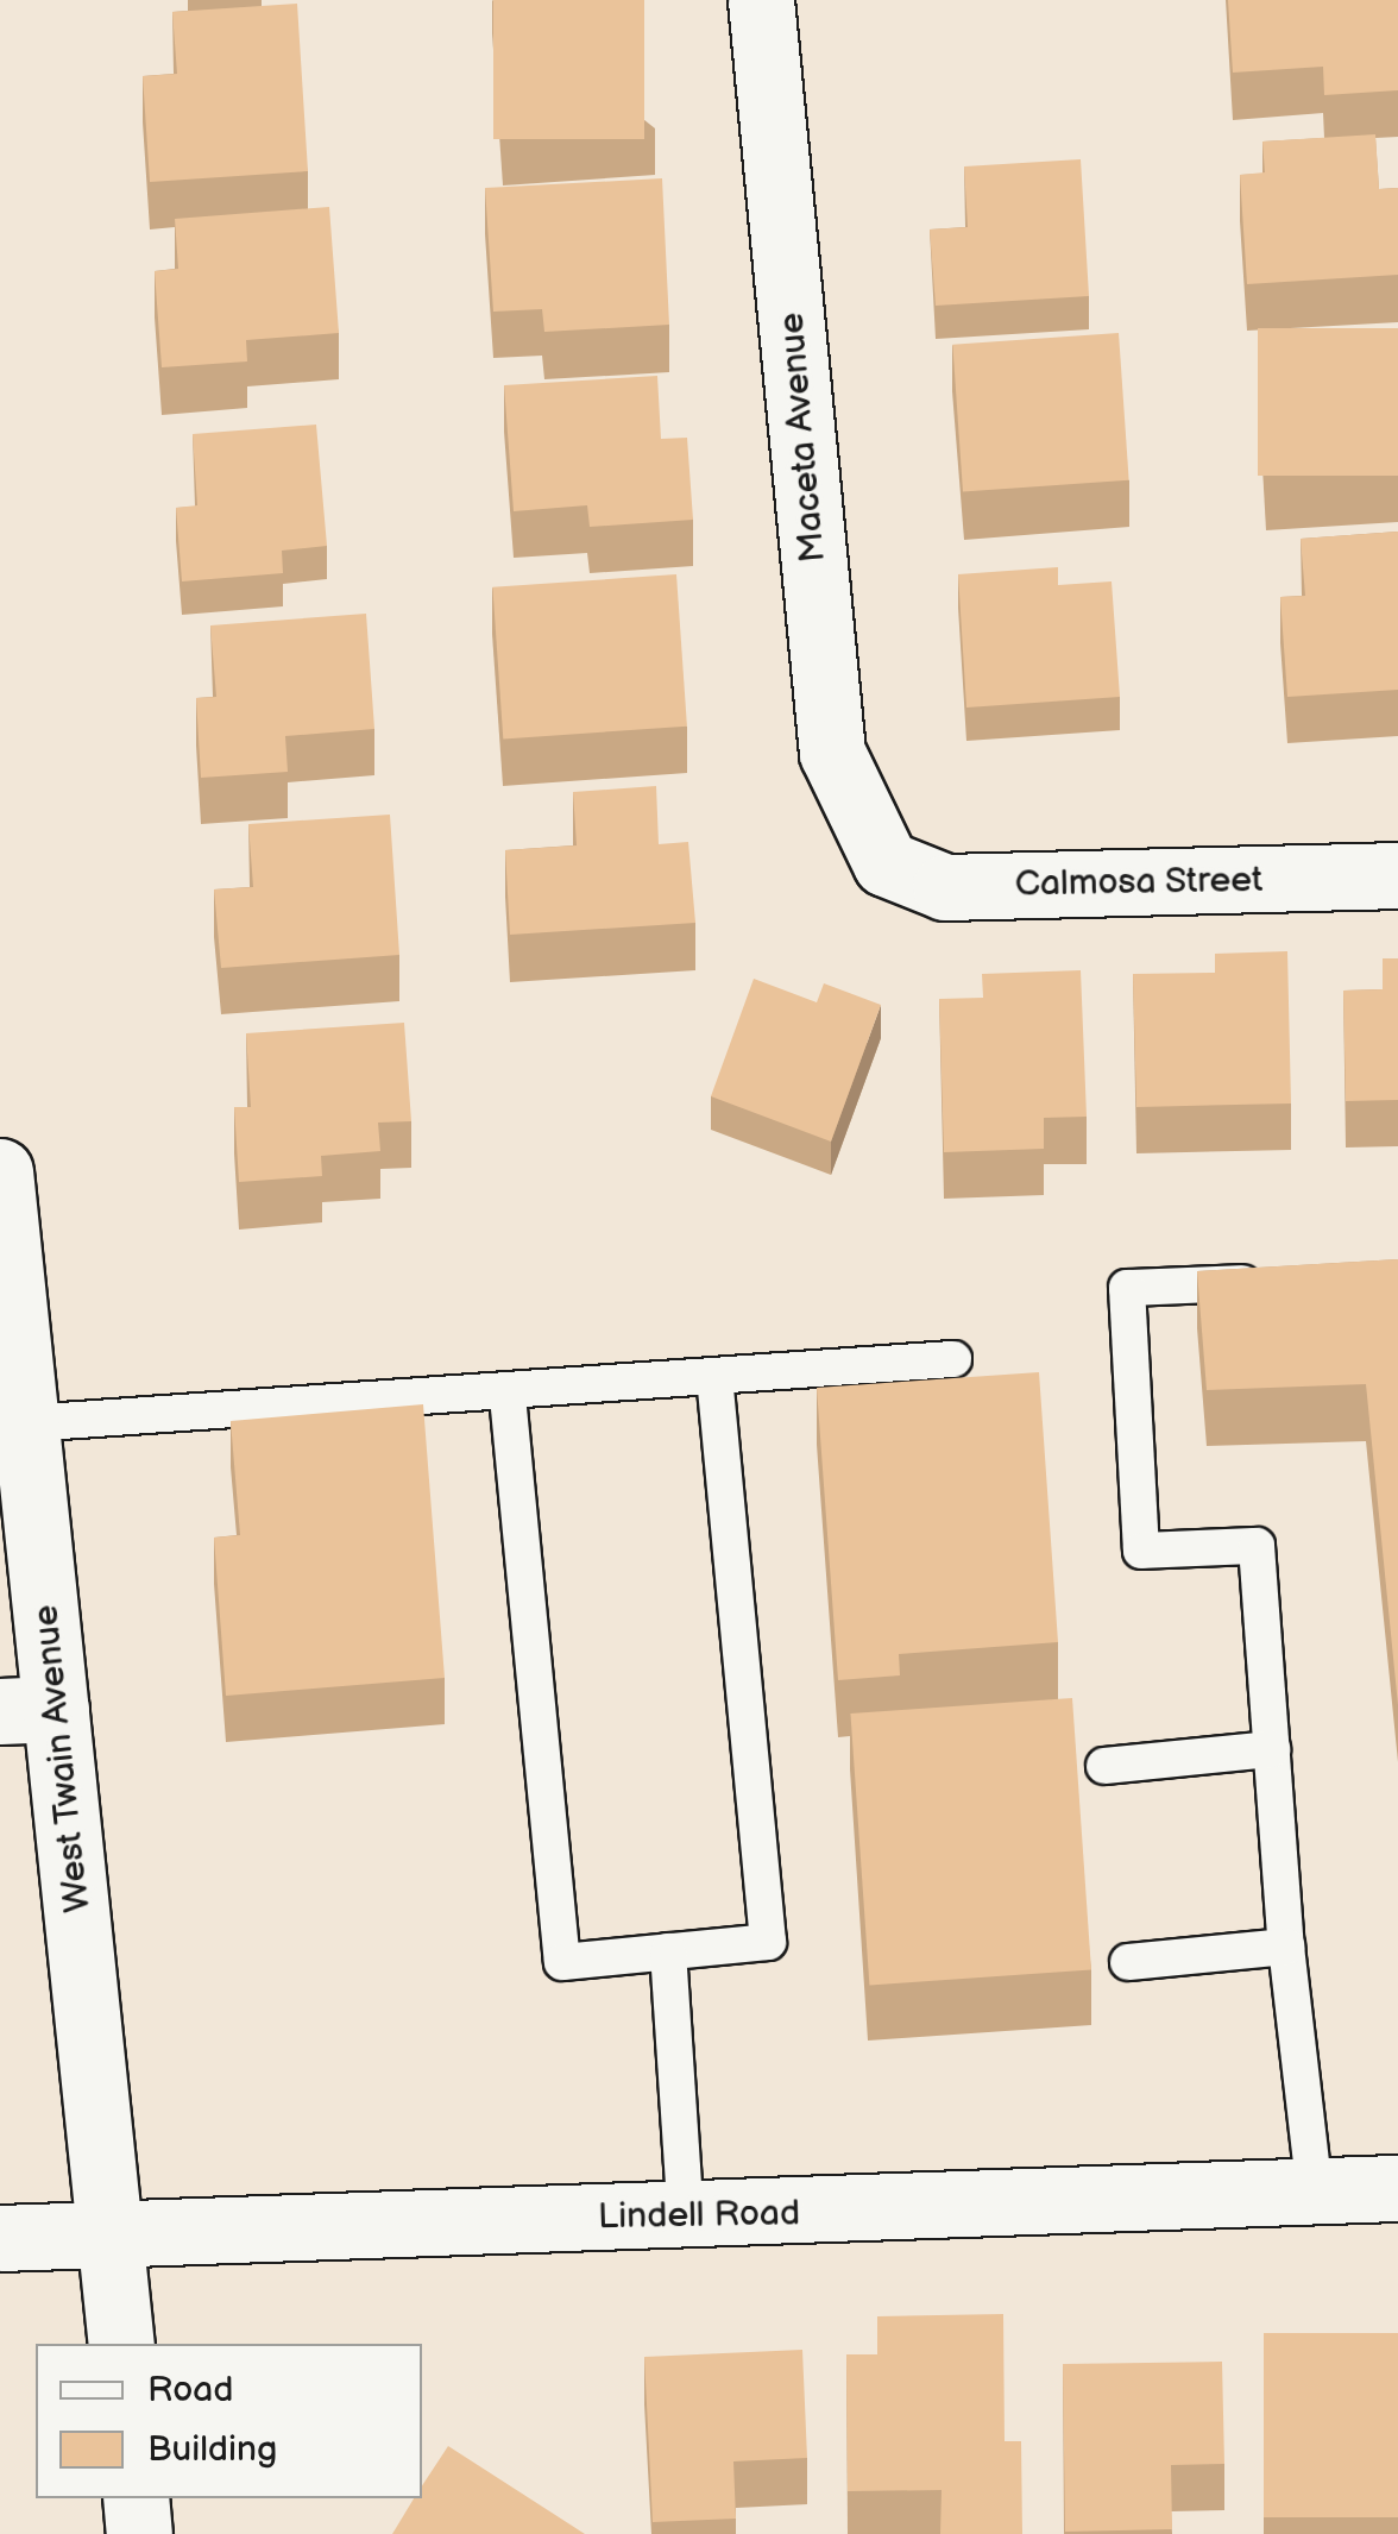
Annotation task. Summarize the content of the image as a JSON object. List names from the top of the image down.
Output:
{
  "streets": {
    "street": [
      "Maceta Avenue",
      "Calmosa Street",
      "West Twain Avenue",
      "Lindell Road"
    ]
  },
  "crossings": [
    ["Maceta Avenue", "Calmosa Street"],
    ["West Twain Avenue", "Lindell Road"]
  ],
  "legend": ["Road", "Building"]
}
